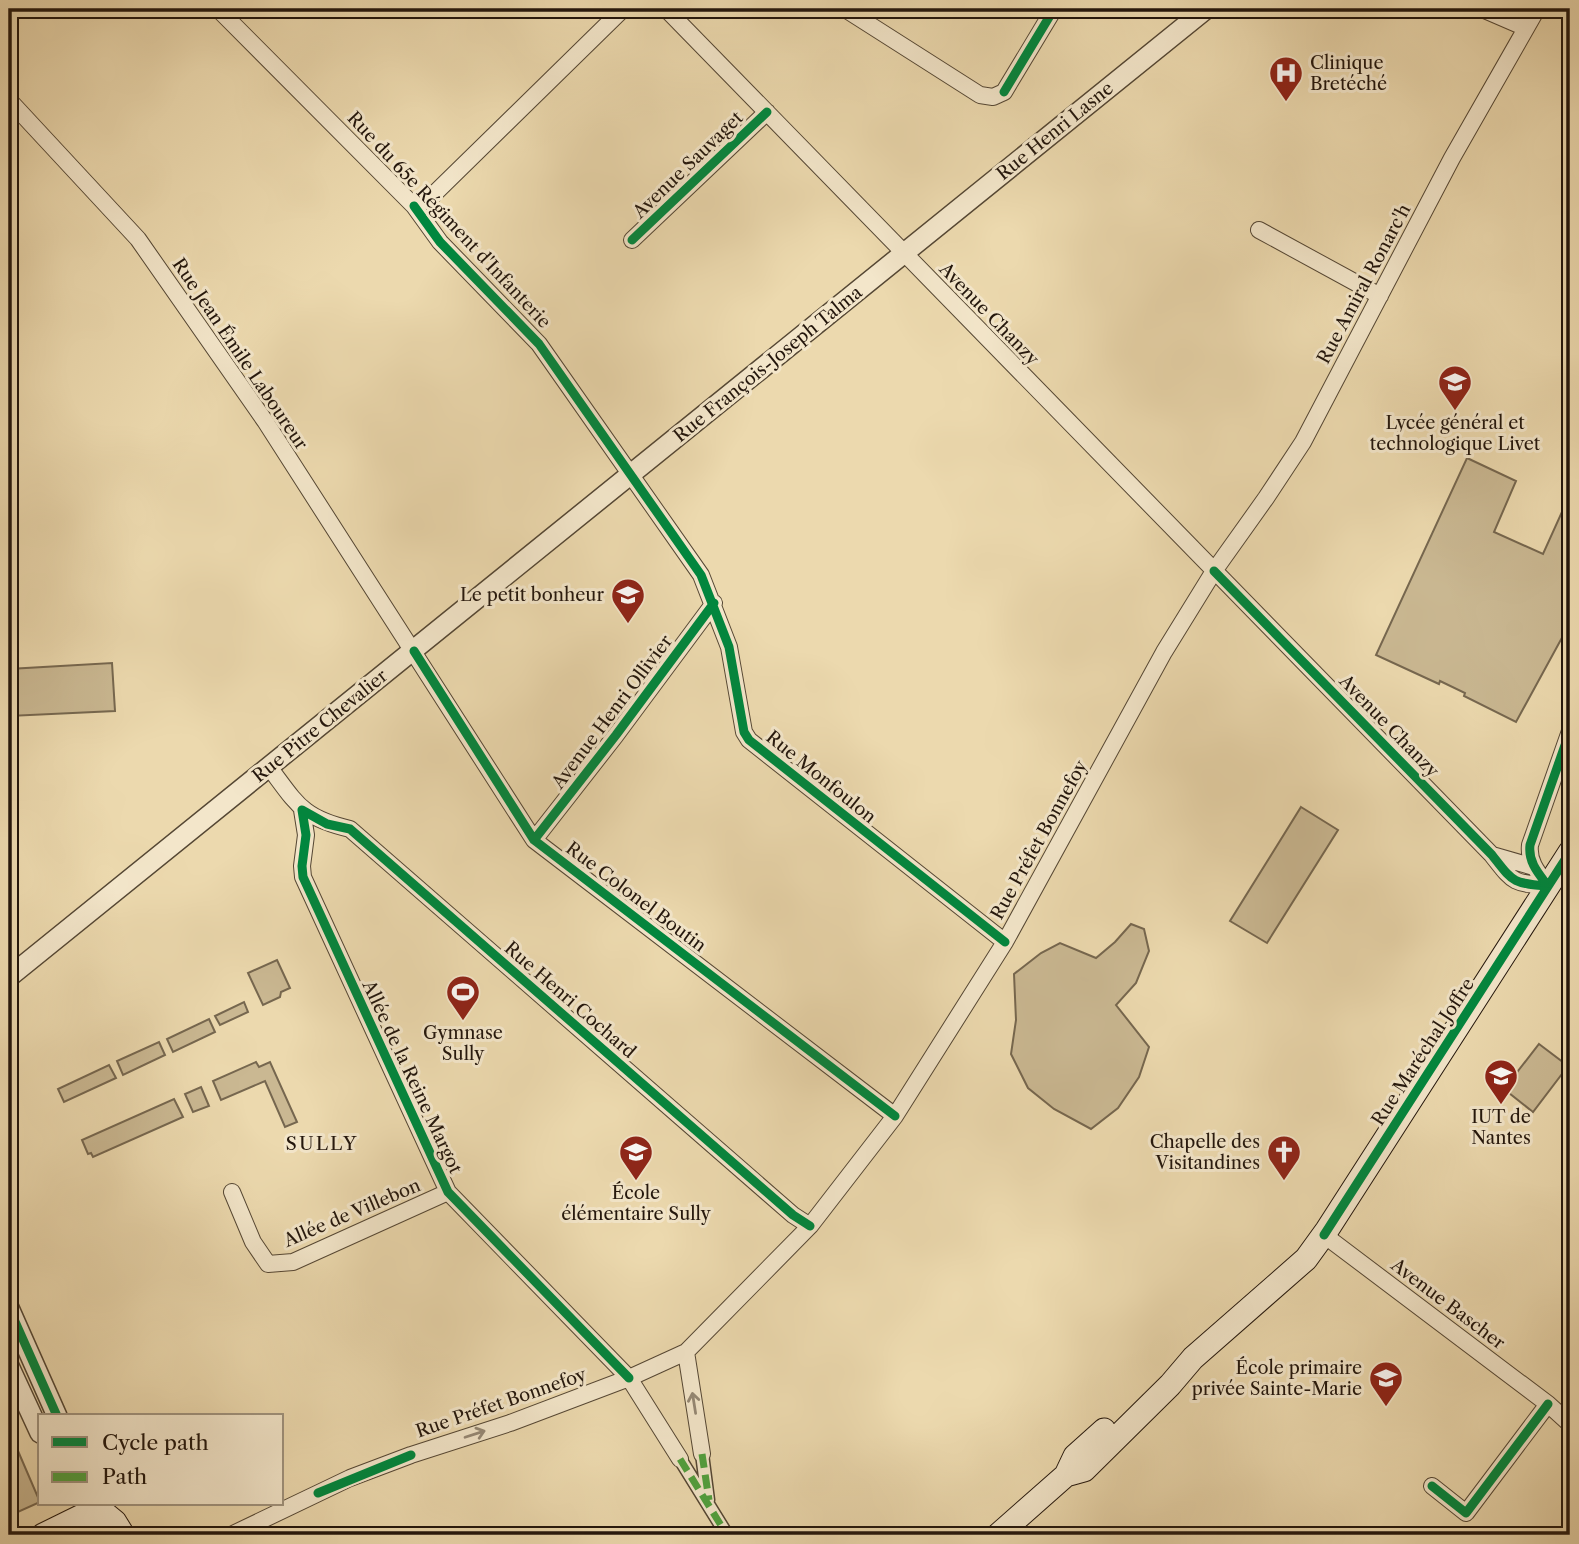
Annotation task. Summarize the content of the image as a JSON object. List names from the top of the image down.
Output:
{
  "streets": {
    "main road": ["Rue Maréchal Joffre"],
    "street": [
      "Rue Henri Lasne",
      "Avenue Sauvaget",
      "Rue du 65e Régiment d'Infanterie",
      "Rue Amiral Ronarc'h",
      "Avenue Chanzy",
      "Rue Jean Émile Laboureur",
      "Rue François-Joseph Talma",
      "Avenue Henri Ollivier",
      "Rue Pitre Chevalier",
      "Rue Monfoulon",
      "Rue Préfet Bonnefoy",
      "Rue Colonel Boutin",
      "Rue Henri Cochard",
      "Allée de la Reine Margot",
      "Allée de Villebon",
      "Avenue Bascher"
    ]
  },
  "crossings": [
    ["Rue Henri Lasne", "Avenue Chanzy"],
    ["Rue Henri Lasne", "Rue François-Joseph Talma"],
    ["Avenue Sauvaget", "Avenue Chanzy"],
    ["Rue du 65e Régiment d'Infanterie", "Rue François-Joseph Talma"],
    ["Rue du 65e Régiment d'Infanterie", "Rue Pitre Chevalier"],
    ["Rue du 65e Régiment d'Infanterie", "Rue Monfoulon"],
    ["Rue Amiral Ronarc'h", "Avenue Chanzy"],
    ["Rue Amiral Ronarc'h", "Rue Préfet Bonnefoy"],
    ["Avenue Chanzy", "Rue François-Joseph Talma"],
    ["Avenue Chanzy", "Rue Préfet Bonnefoy"],
    ["Avenue Chanzy", "Rue Maréchal Joffre"],
    ["Rue Jean Émile Laboureur", "Rue Pitre Chevalier"],
    ["Rue Jean Émile Laboureur", "Rue Colonel Boutin"],
    ["Rue François-Joseph Talma", "Rue Pitre Chevalier"],
    ["Rue François-Joseph Talma", "Rue Monfoulon"],
    ["Avenue Henri Ollivier", "Rue Monfoulon"],
    ["Avenue Henri Ollivier", "Rue Colonel Boutin"],
    ["Rue Pitre Chevalier", "Rue Monfoulon"],
    ["Rue Pitre Chevalier", "Rue Colonel Boutin"],
    ["Rue Pitre Chevalier", "Rue Henri Cochard"],
    ["Rue Monfoulon", "Rue Préfet Bonnefoy"],
    ["Rue Préfet Bonnefoy", "Rue Colonel Boutin"],
    ["Rue Préfet Bonnefoy", "Rue Henri Cochard"],
    ["Rue Préfet Bonnefoy", "Allée de la Reine Margot"],
    ["Rue Henri Cochard", "Allée de la Reine Margot"],
    ["Rue Maréchal Joffre", "Avenue Bascher"],
    ["Allée de la Reine Margot", "Allée de Villebon"]
  ],
  "districts": ["SULLY"],
  "places": {
    "hospital": ["Clinique Bretéché"],
    "school or university": [
      "Lycée général et technologique Livet",
      "Le petit bonheur",
      "IUT de Nantes",
      "École élémentaire Sully",
      "École primaire privée Sainte-Marie"
    ],
    "sports": ["Gymnase Sully"],
    "church": ["Chapelle des Visitandines"]
  },
  "legend": ["Cycle path", "Path"]
}
